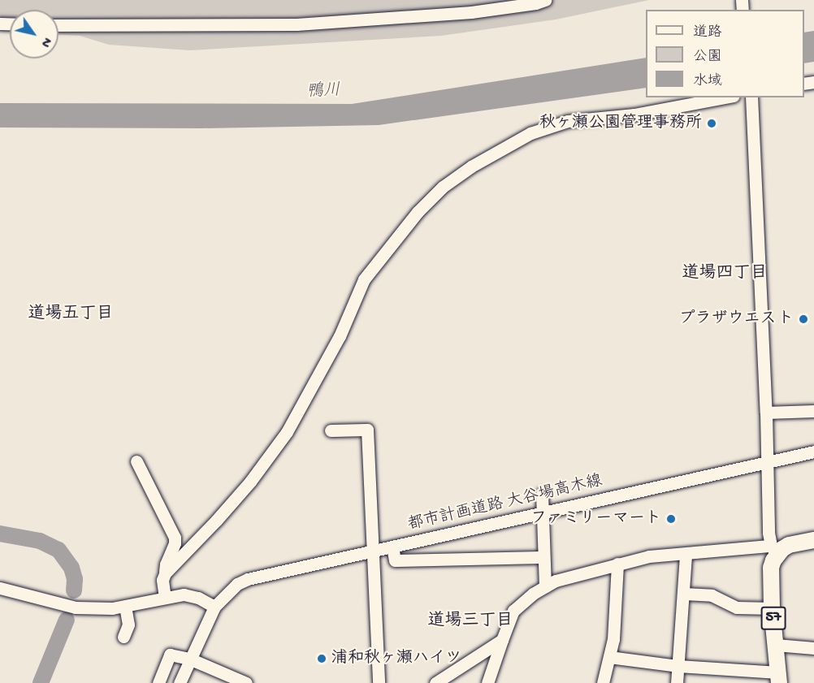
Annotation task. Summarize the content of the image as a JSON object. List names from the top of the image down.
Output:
{
  "streets": {
    "main road": ["57"],
    "street": ["都市計画道路 大谷場高木線"]
  },
  "districts": ["道場四丁目", "道場五丁目", "道場三丁目"],
  "water": ["鴨川"],
  "places": [
    "秋ヶ瀬公園管理事務所",
    "プラザウエスト",
    "ファミリーマート",
    "浦和秋ヶ瀬ハイツ"
  ],
  "legend": ["道路", "公園", "水域"],
  "north": "bottom right"
}
